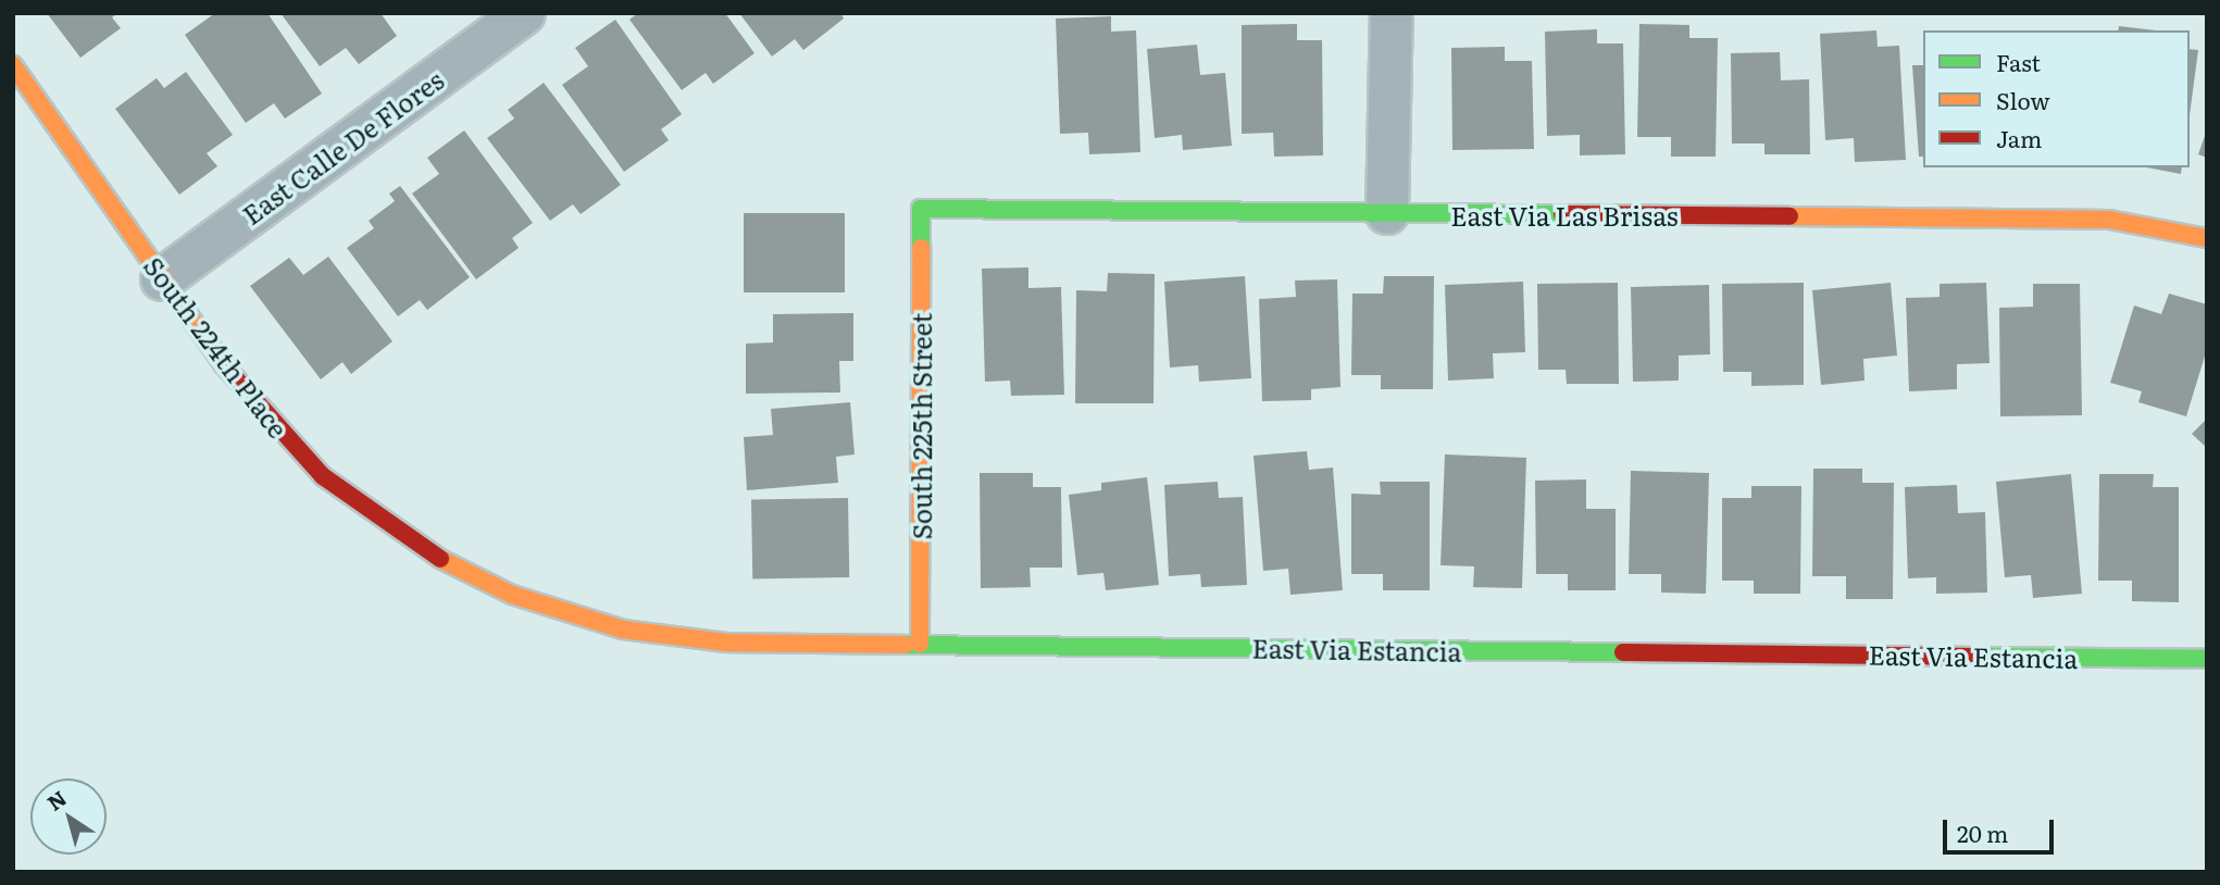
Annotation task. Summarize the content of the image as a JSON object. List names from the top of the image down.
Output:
{
  "streets": {
    "street": [
      "East Calle De Flores",
      "East Via Las Brisas",
      "South 224th Place",
      "South 225th Street",
      "East Via Estancia"
    ]
  },
  "crossings": [
    ["East Calle De Flores", "South 224th Place"],
    ["East Via Las Brisas", "South 225th Street"],
    ["South 224th Place", "East Via Estancia"],
    ["South 225th Street", "East Via Estancia"]
  ],
  "legend": ["Fast", "Slow", "Jam"],
  "scale_bar": "20 m",
  "north": "top left"
}
